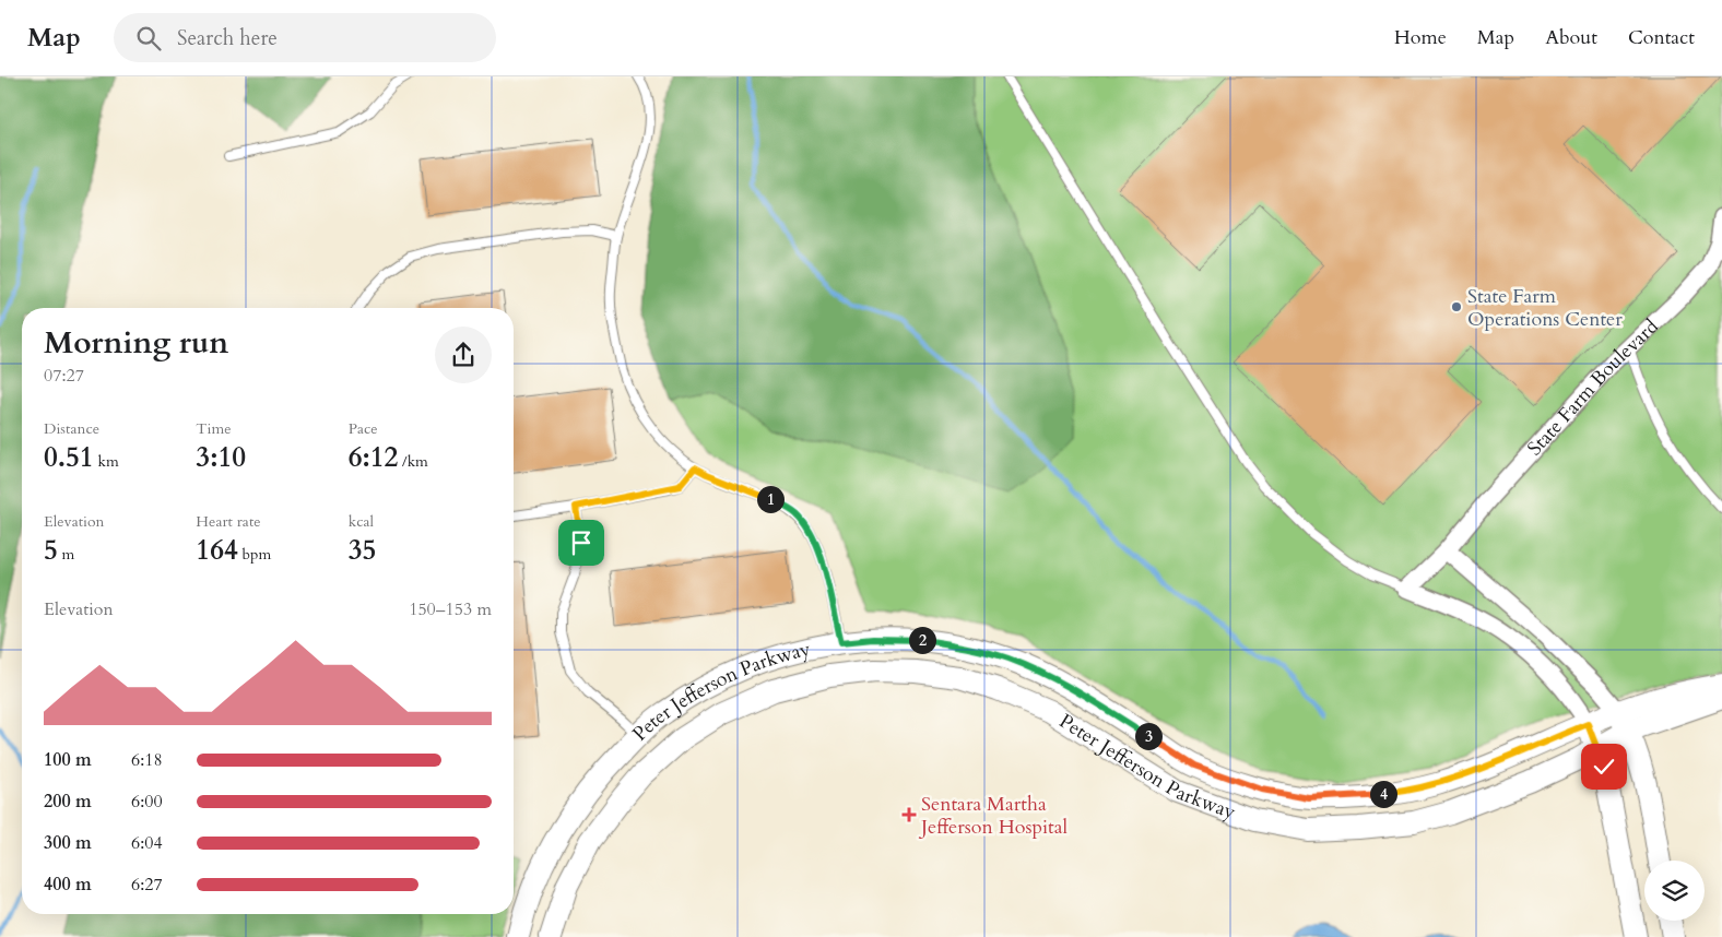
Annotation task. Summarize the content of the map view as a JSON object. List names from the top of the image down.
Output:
{
  "streets": {
    "street": ["State Farm Boulevard", "Peter Jefferson Parkway"]
  },
  "places": {
    "other": ["State Farm Operations Center"],
    "health": ["Sentara Martha Jefferson Hospital"]
  },
  "page": {
    "header": "Map",
    "search": "Search here",
    "nav": [
      "Home",
      "Map",
      "About",
      "Contact"
    ],
    "heading": ["Morning run", "07:27"],
    "stats": [
      ["Distance", "0.51 km"],
      ["Time", "3:10"],
      ["Pace", "6:12 /km"],
      ["Elevation", "5 m"],
      ["Heart rate", "164 bpm"],
      ["kcal", "35"]
    ],
    "pins": [
      "1",
      "2",
      "3",
      "4"
    ],
    "chart": ["Elevation", "150–153 m"],
    "list": [
      {
        "name": "100 m",
        "note": "6:18"
      },
      {
        "name": "200 m",
        "note": "6:00"
      },
      {
        "name": "300 m",
        "note": "6:04"
      },
      {
        "name": "400 m",
        "note": "6:27"
      }
    ]
  }
}
